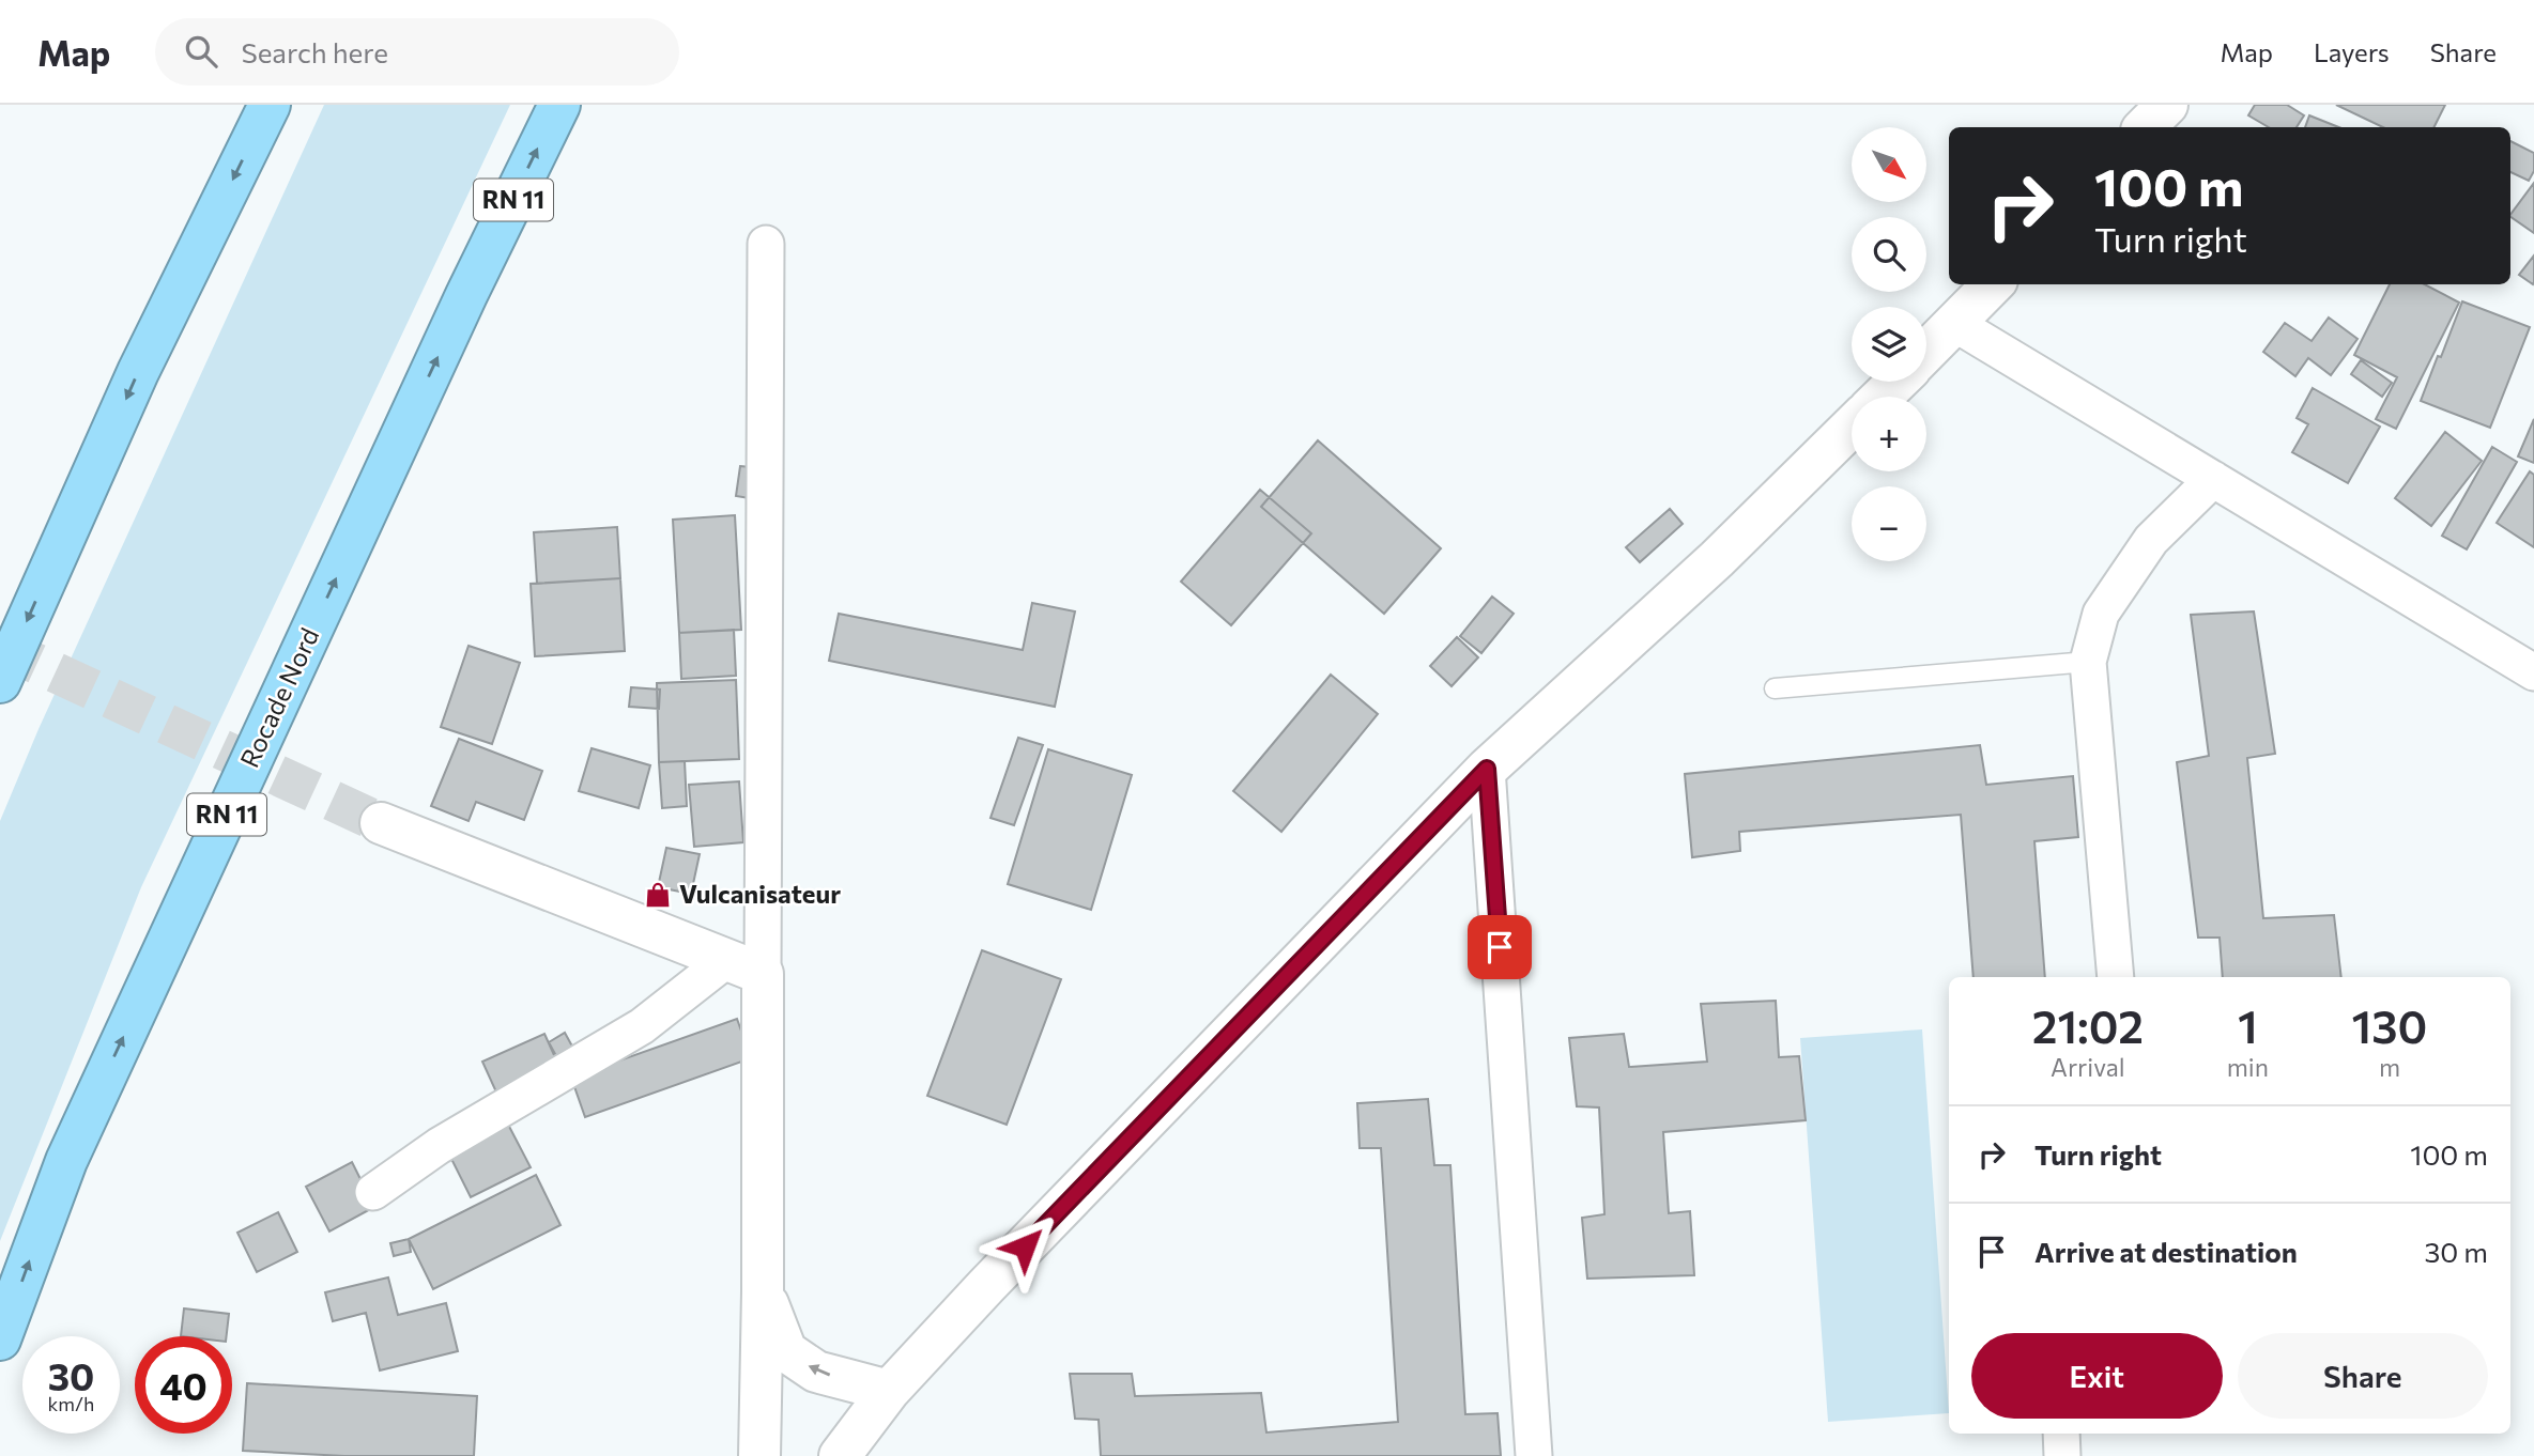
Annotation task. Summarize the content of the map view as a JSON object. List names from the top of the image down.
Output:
{
  "streets": {
    "highway": ["RN 11", "Rocade Nord"]
  },
  "places": {
    "shop": ["Vulcanisateur"]
  },
  "north": "bottom right",
  "page": {
    "header": "Map",
    "search": "Search here",
    "nav": ["Map", "Layers", "Share"],
    "map_buttons": ["+", "−"],
    "turn": ["100 m", "Turn right"],
    "eta": [
      "21:02",
      "Arrival",
      "1",
      "min",
      "130",
      "m"
    ],
    "list": [
      {
        "name": "Turn right",
        "value": "100 m"
      },
      {
        "name": "Arrive at destination",
        "value": "30 m"
      }
    ],
    "buttons": ["Exit", "Share"],
    "speed": "30 km/h",
    "limit": "40"
  }
}
